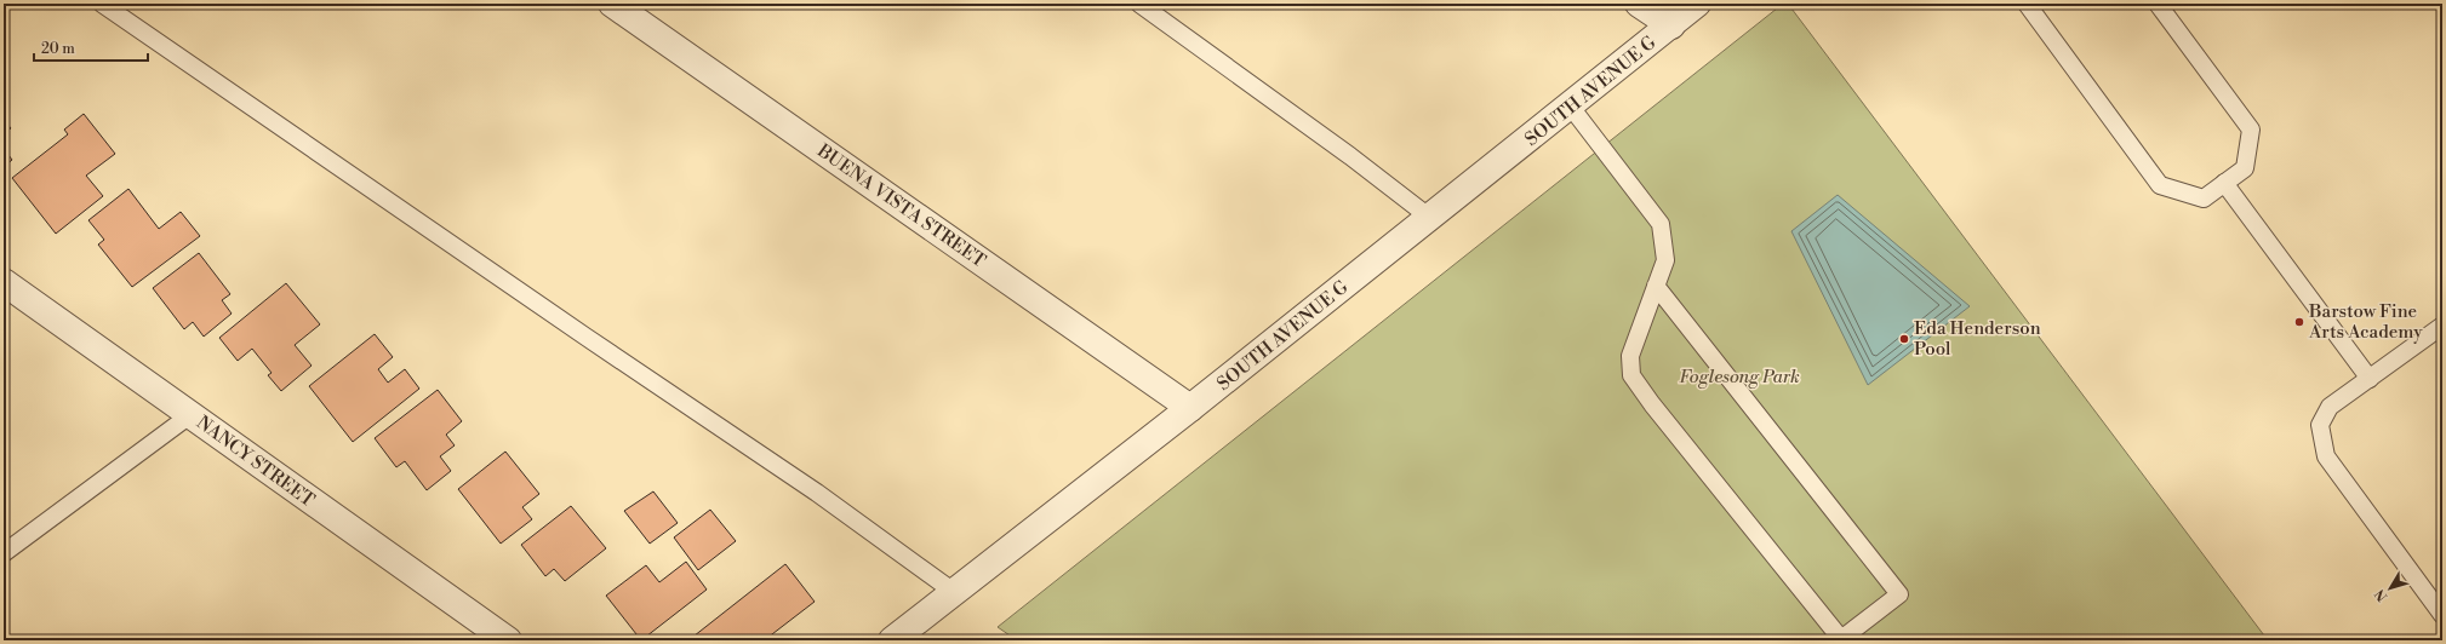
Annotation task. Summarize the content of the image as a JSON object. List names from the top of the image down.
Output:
{
  "streets": {
    "street": ["SOUTH AVENUE G", "BUENA VISTA STREET", "NANCY STREET"]
  },
  "crossings": [
    ["SOUTH AVENUE G", "BUENA VISTA STREET"]
  ],
  "parks": ["Foglesong Park"],
  "places": ["Barstow Fine Arts Academy", "Eda Henderson Pool"],
  "scale_bar": "20 m",
  "north": "bottom left"
}
